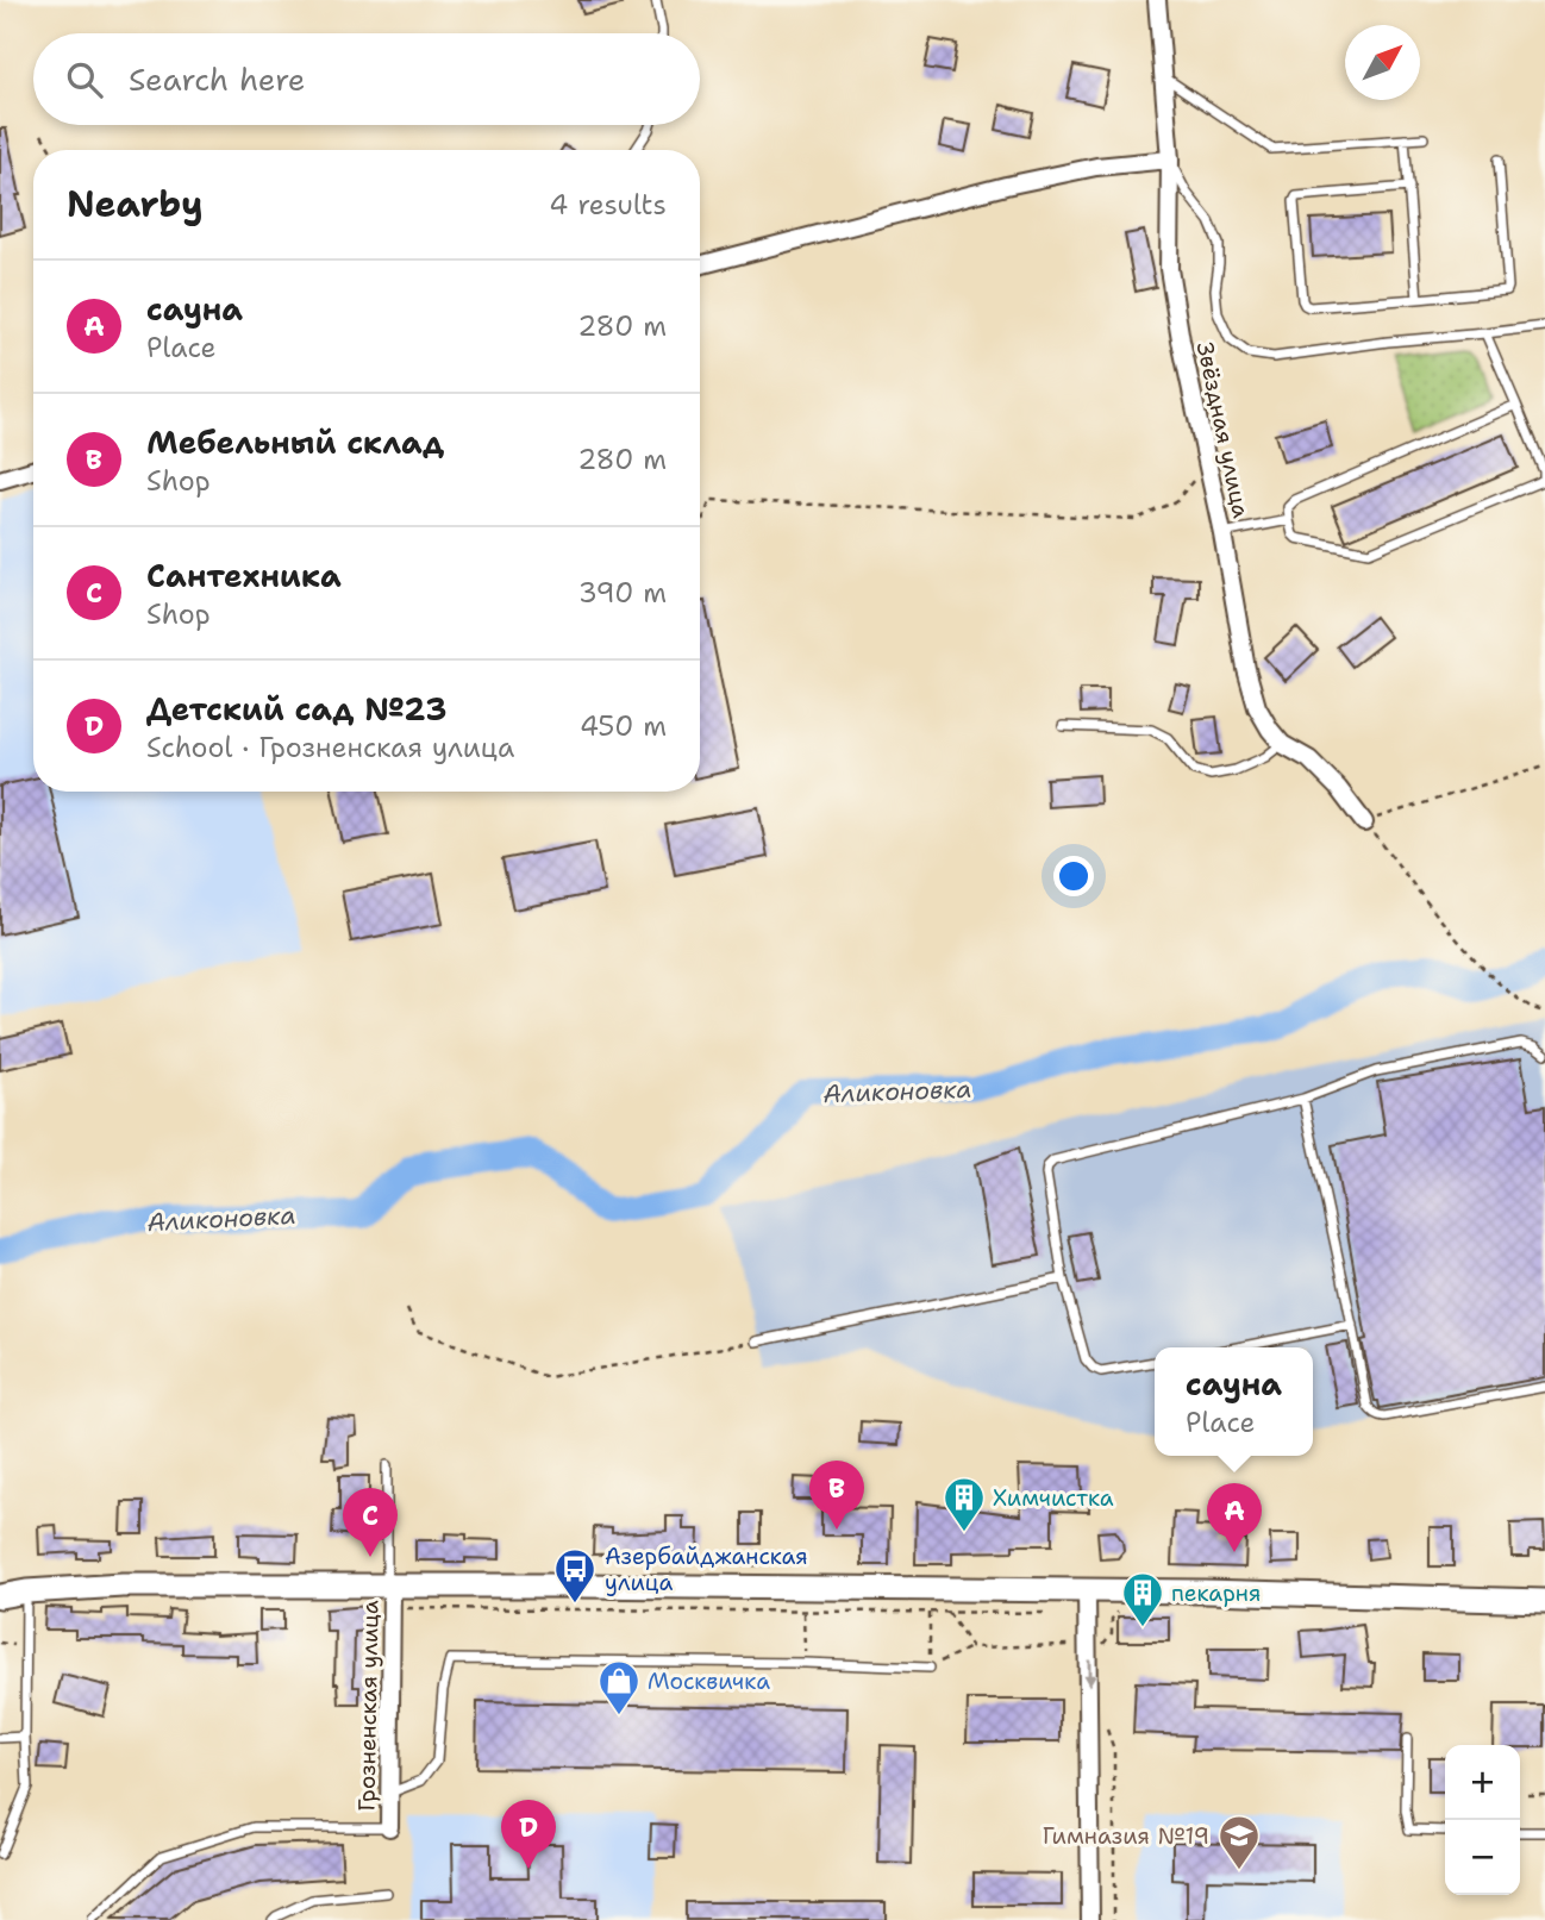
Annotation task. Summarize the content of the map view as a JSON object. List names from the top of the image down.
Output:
{
  "streets": {
    "street": ["Звёздная улица", "Грозненская улица"]
  },
  "water": ["Аликоновка"],
  "places": {
    "building": ["Химчистка", "пекарня"],
    "bus stop": ["Азербайджанская улица"],
    "shop": ["Москвичка"],
    "school or university": ["Гимназия №19"]
  },
  "north": "top right",
  "page": {
    "search": "Search here",
    "heading": ["Nearby", "4 results"],
    "list": [
      {
        "mark": "A",
        "name": "сауна",
        "note": "Place",
        "value": "280 m"
      },
      {
        "mark": "B",
        "name": "Мебельный склад",
        "note": "Shop",
        "value": "280 m"
      },
      {
        "mark": "C",
        "name": "Сантехника",
        "note": "Shop",
        "value": "390 m"
      },
      {
        "mark": "D",
        "name": "Детский сад №23",
        "note": "School · Грозненская улица",
        "value": "450 m"
      }
    ],
    "popup": ["сауна", "Place"],
    "pins": [
      "B",
      "A",
      "C",
      "D"
    ],
    "map_buttons": ["+", "−"]
  }
}
